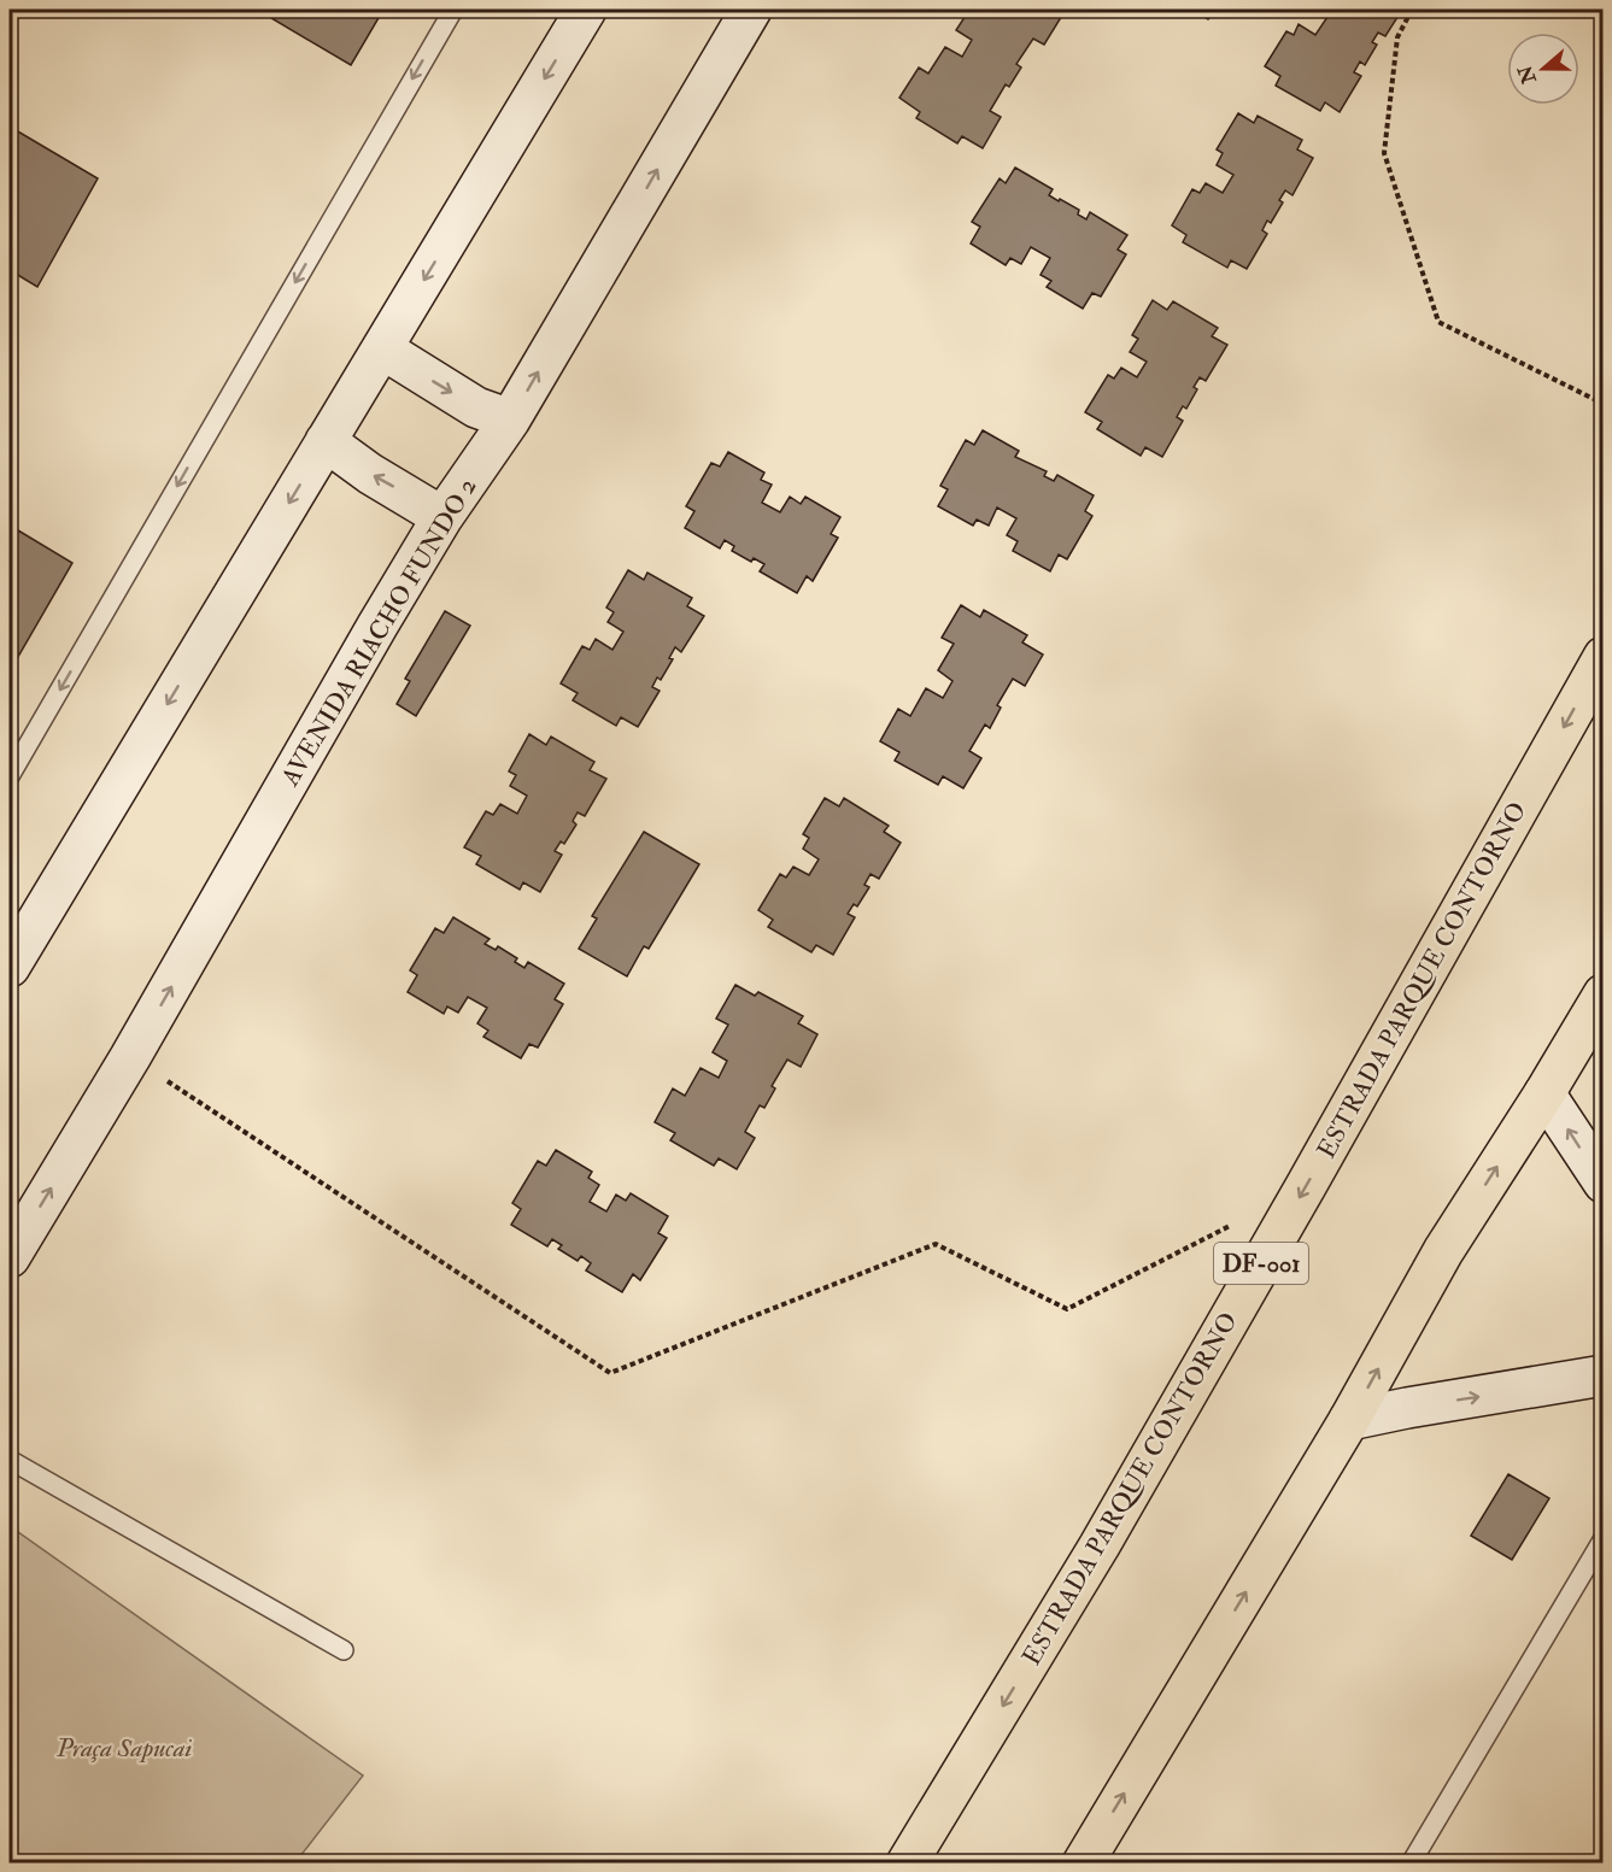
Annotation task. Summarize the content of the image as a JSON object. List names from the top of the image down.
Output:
{
  "streets": {
    "highway": ["ESTRADA PARQUE CONTORNO", "DF-001"],
    "street": ["AVENIDA RIACHO FUNDO 2"]
  },
  "parks": ["Praça Sapucai"],
  "north": "left"
}
